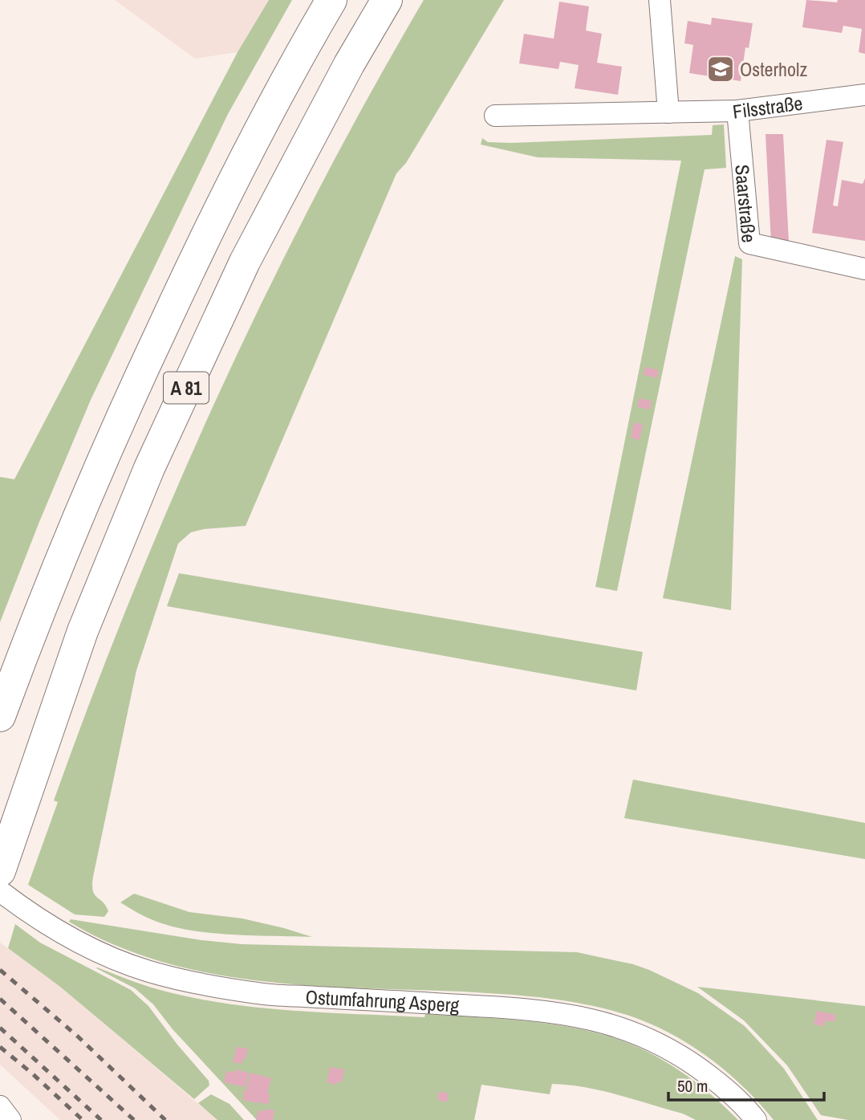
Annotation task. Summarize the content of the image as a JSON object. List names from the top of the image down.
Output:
{
  "streets": {
    "highway": ["A 81"],
    "street": ["Filsstraße", "Saarstraße", "Ostumfahrung Asperg"]
  },
  "crossings": [
    ["Filsstraße", "Saarstraße"]
  ],
  "places": {
    "school or university": ["Osterholz"]
  },
  "scale_bar": "50 m"
}
